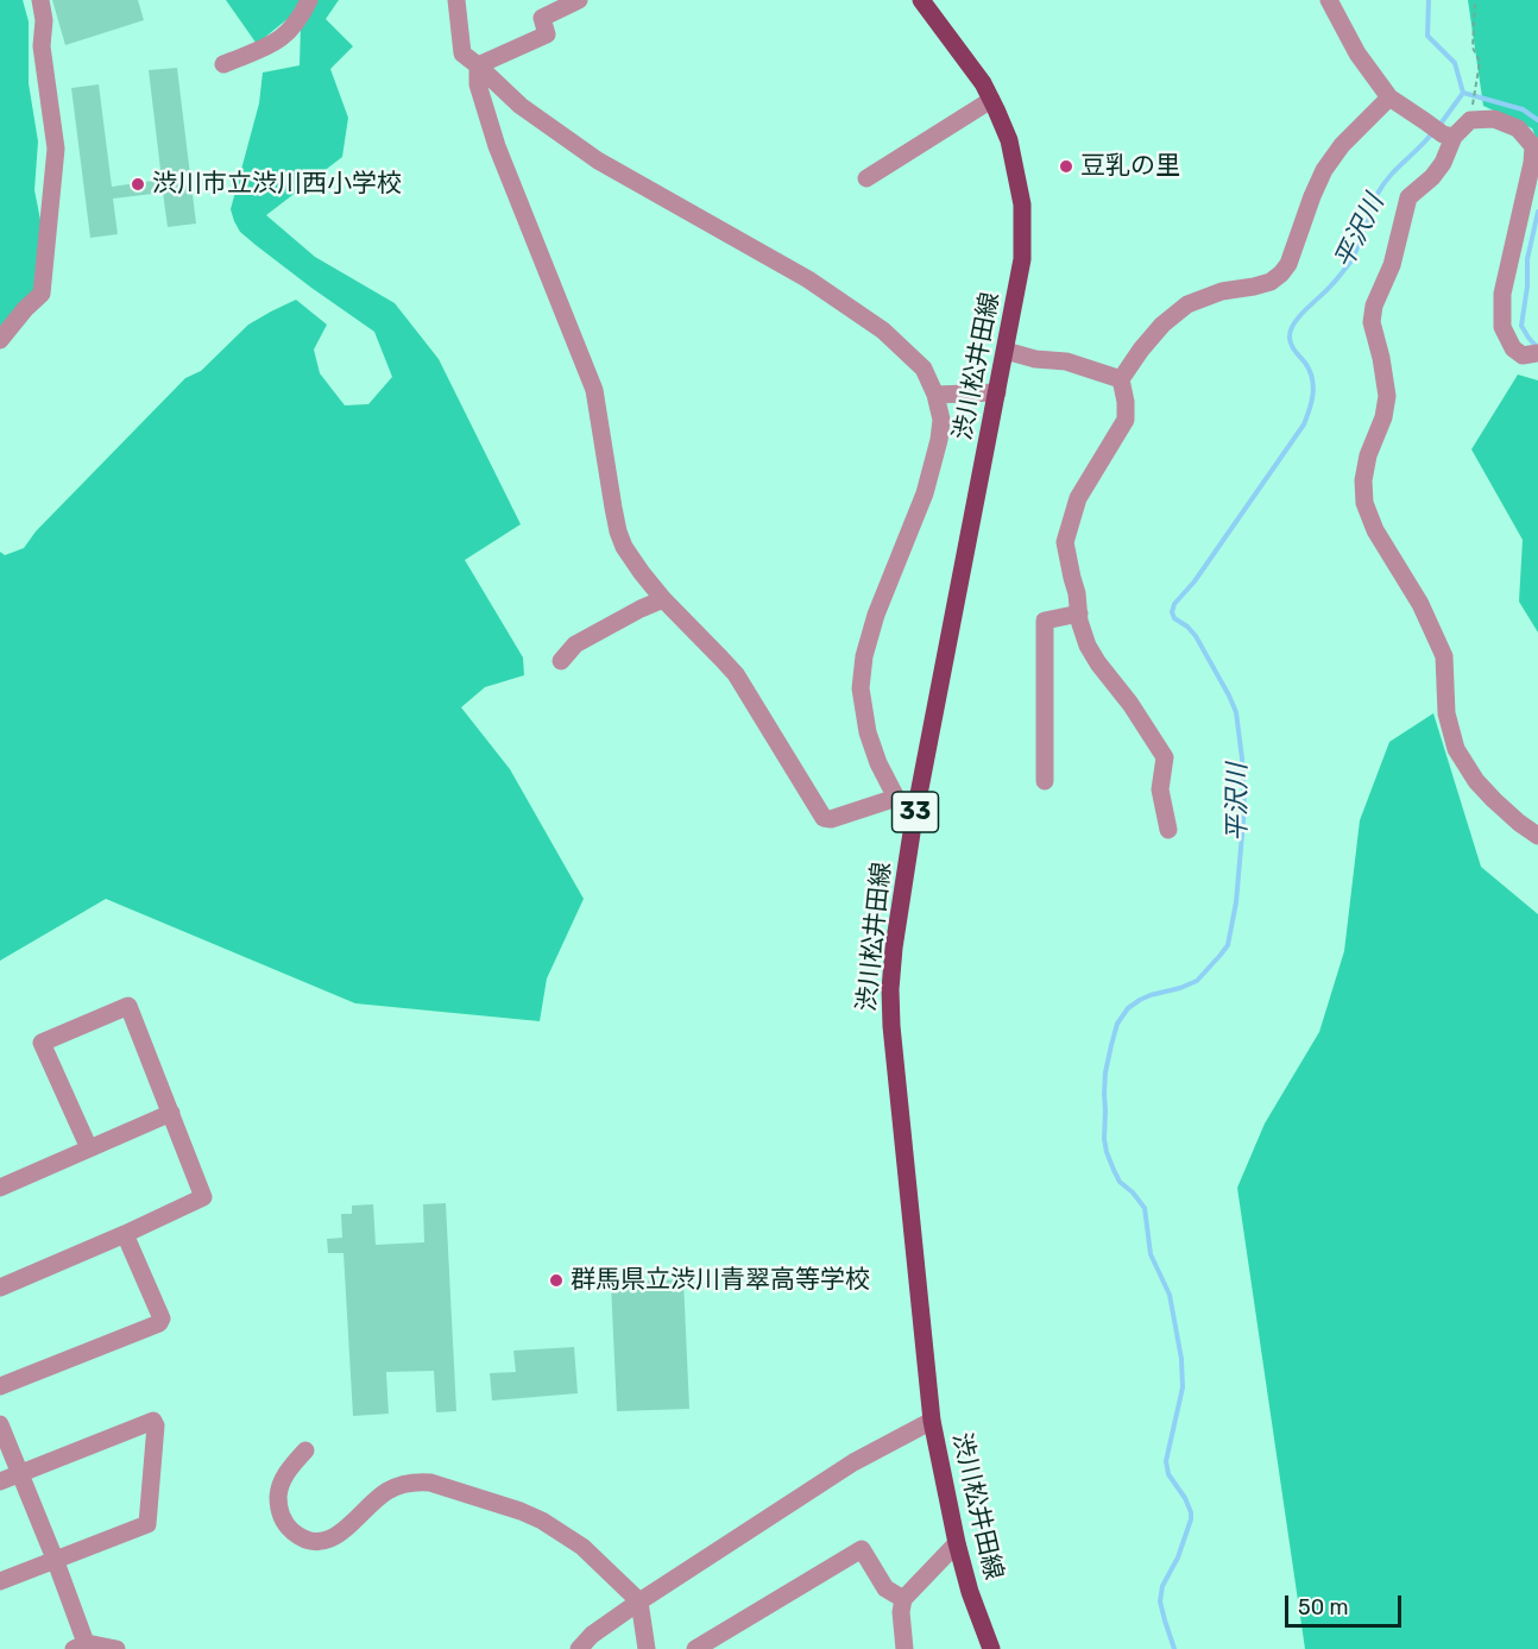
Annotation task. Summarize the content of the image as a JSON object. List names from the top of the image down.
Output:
{
  "streets": {
    "main road": ["渋川松井田線", "33"]
  },
  "water": ["平沢川"],
  "places": ["豆乳の里", "渋川市立渋川西小学校", "群馬県立渋川青翠高等学校"],
  "scale_bar": "50 m"
}
